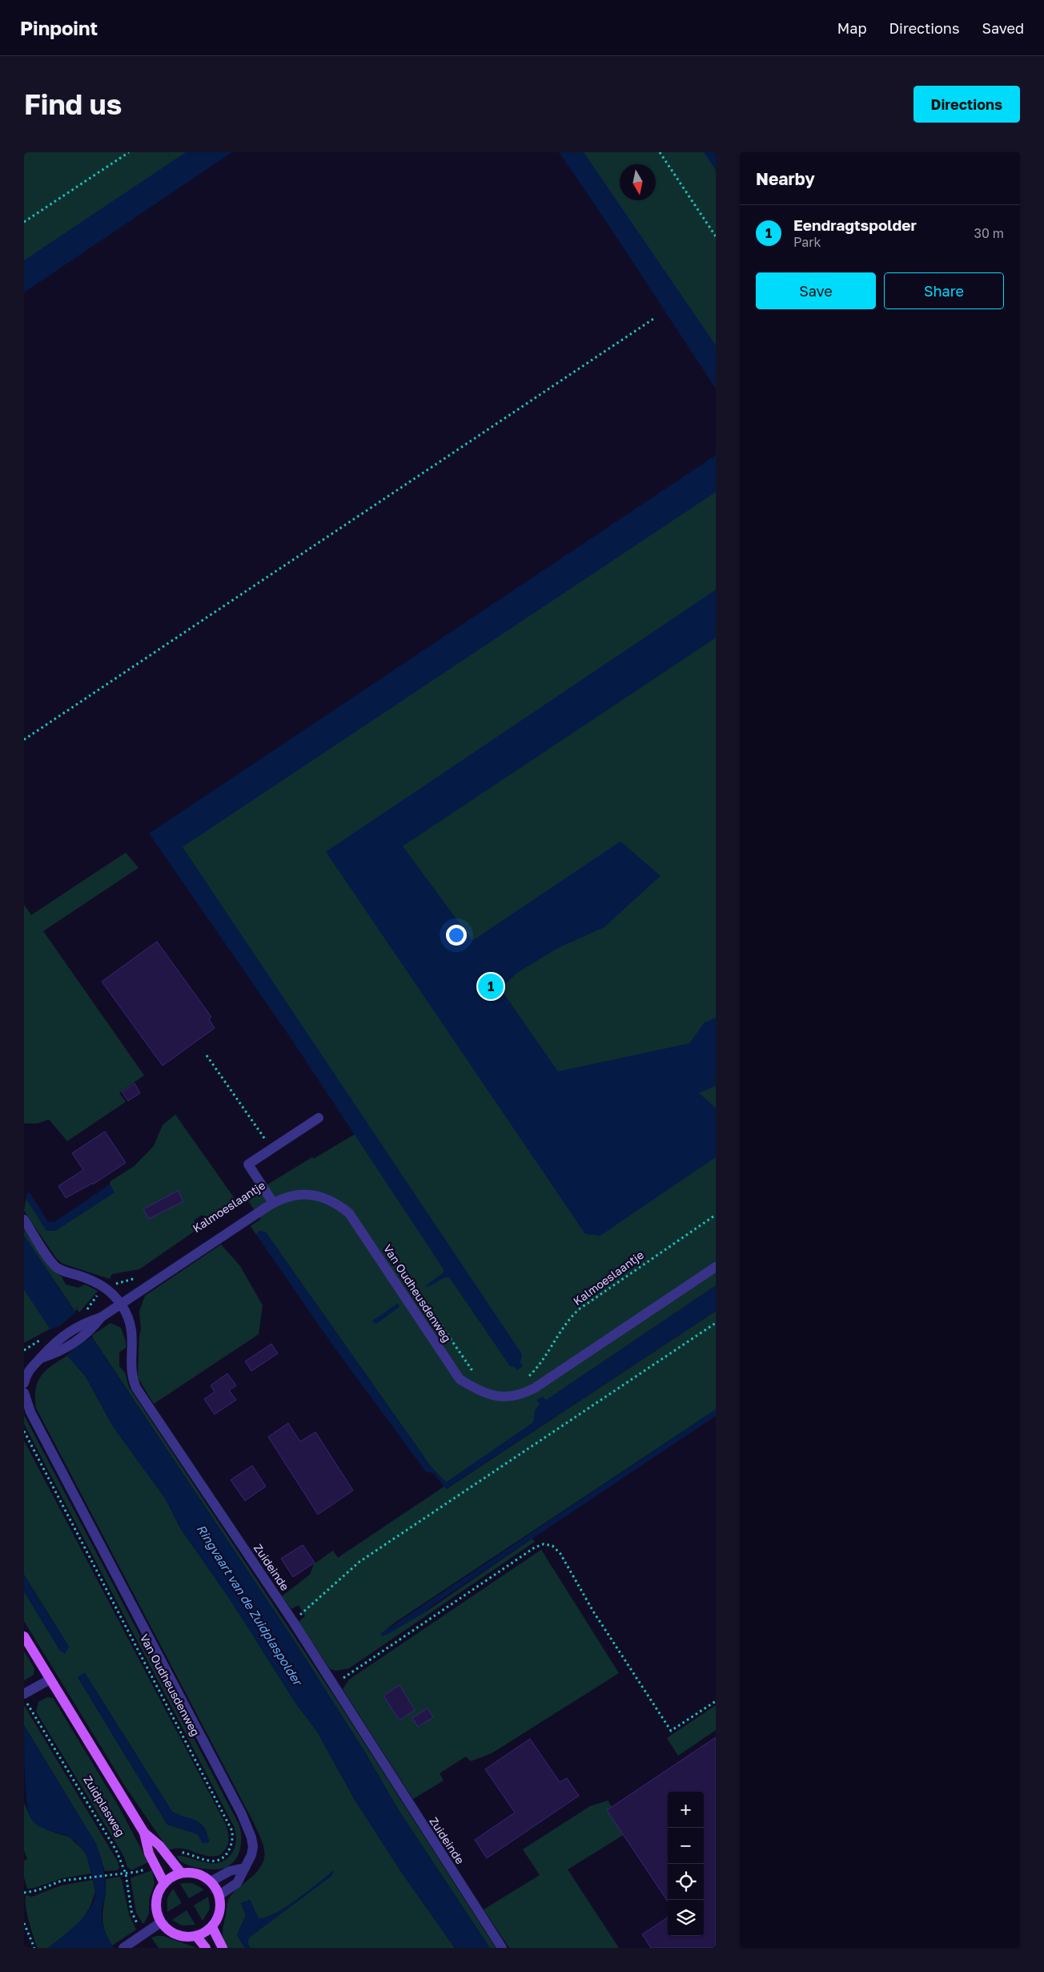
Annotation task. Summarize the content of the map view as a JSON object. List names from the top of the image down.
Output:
{
  "streets": {
    "main road": ["Zuidplasweg"],
    "street": ["Van Oudheusdenweg", "Zuideinde"],
    "path": ["Kalmoeslaantje"]
  },
  "crossings": [
    ["Van Oudheusdenweg", "Zuideinde"],
    ["Van Oudheusdenweg", "Zuidplasweg"]
  ],
  "water": ["Ringvaart van de Zuidplaspolder"],
  "north": "bottom",
  "page": {
    "header": "Pinpoint",
    "nav": ["Map", "Directions", "Saved"],
    "buttons": [
      "Directions",
      ["Save", "Share"]
    ],
    "title": "Find us",
    "heading": "Nearby",
    "list": [
      {
        "mark": "1",
        "name": "Eendragtspolder",
        "note": "Park",
        "value": "30 m"
      }
    ],
    "pins": "1",
    "map_buttons": ["+", "−"]
  }
}
